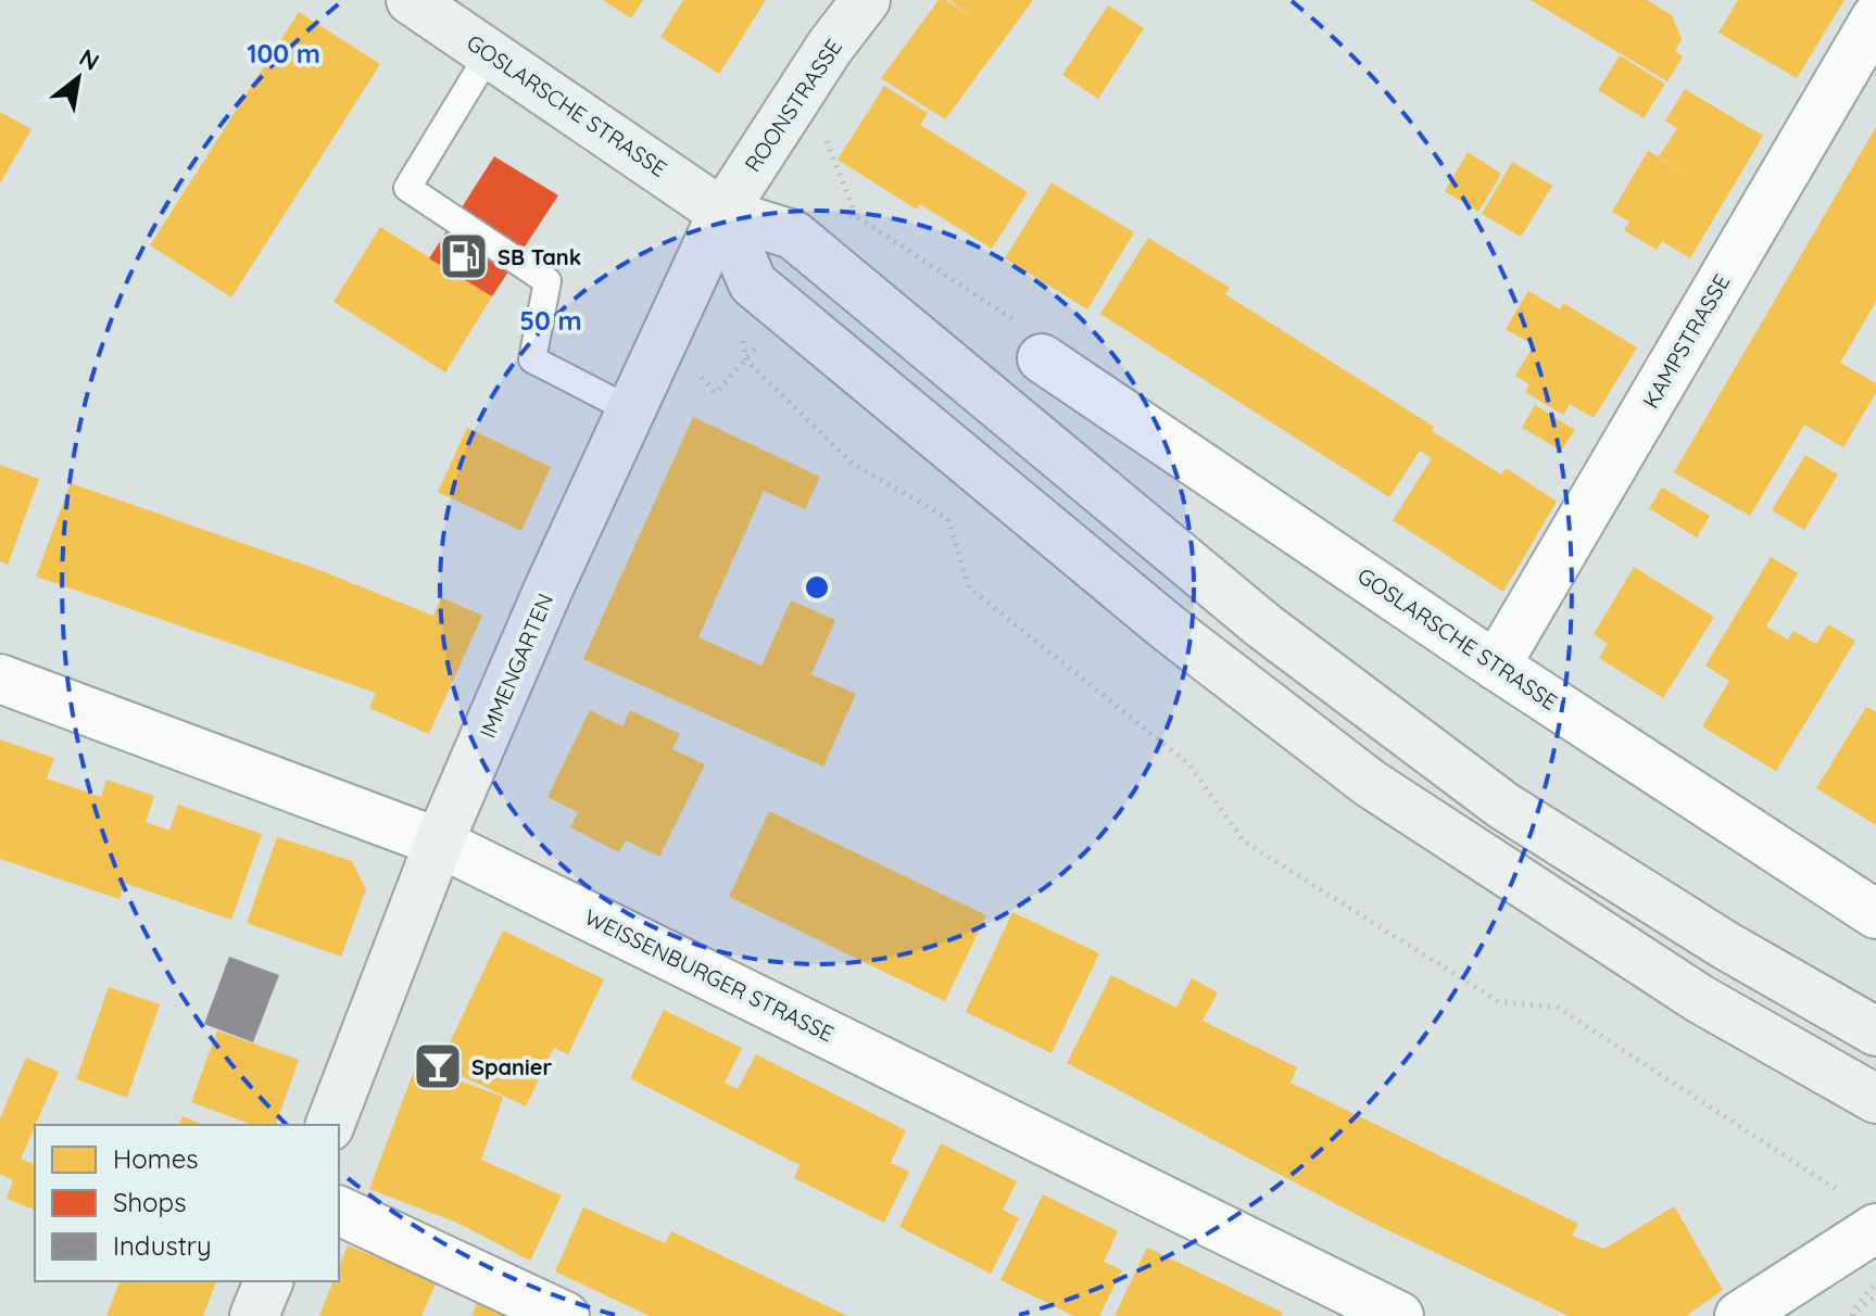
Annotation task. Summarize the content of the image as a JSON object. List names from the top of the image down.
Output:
{
  "streets": {
    "main road": ["GOSLARSCHE STRASSE", "ROONSTRASSE", "IMMENGARTEN"],
    "street": ["KAMPSTRASSE", "WEISSENBURGER STRASSE"]
  },
  "crossings": [
    ["GOSLARSCHE STRASSE", "ROONSTRASSE"],
    ["GOSLARSCHE STRASSE", "KAMPSTRASSE"],
    ["GOSLARSCHE STRASSE", "IMMENGARTEN"],
    ["ROONSTRASSE", "IMMENGARTEN"],
    ["IMMENGARTEN", "WEISSENBURGER STRASSE"]
  ],
  "places": {
    "fuel station": ["SB Tank"],
    "bar": ["Spanier"]
  },
  "legend": ["Homes", "Shops", "Industry"],
  "north": "top right",
  "rings": ["100 m", "50 m"]
}
